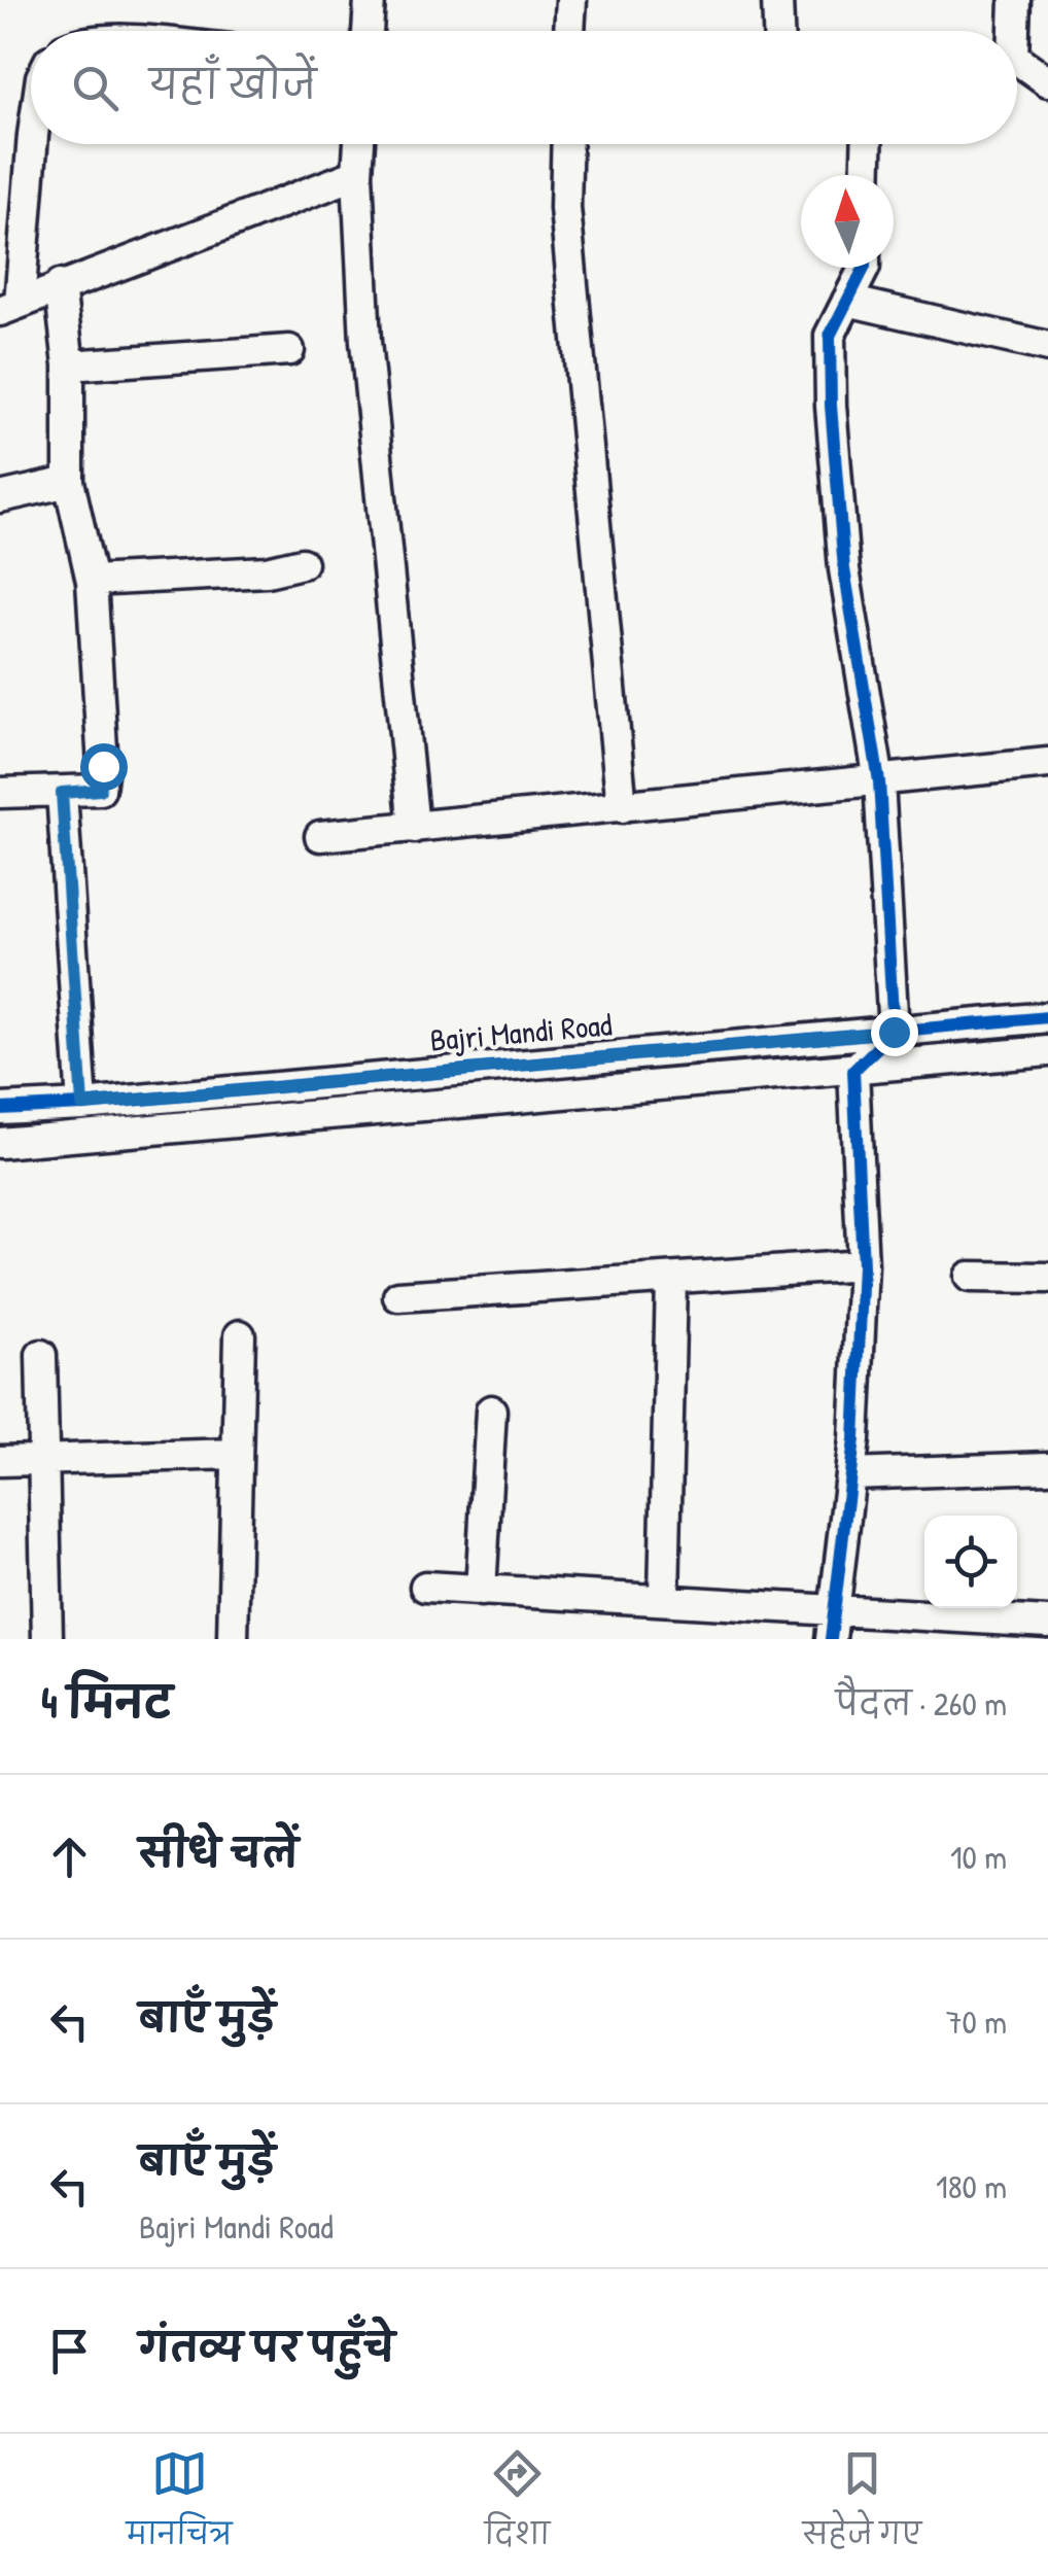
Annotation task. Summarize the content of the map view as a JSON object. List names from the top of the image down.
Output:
{
  "streets": {
    "street": ["Bajri Mandi Road"]
  },
  "north": "top",
  "page": {
    "search": "यहाँ खोजें",
    "heading": ["4 मिनट", "पैदल · 260 m"],
    "list": [
      ["सीधे चलें", "10 m"],
      ["बाएँ मुड़ें", "70 m"],
      ["बाएँ मुड़ें", "Bajri Mandi Road", "180 m"],
      "गंतव्य पर पहुँचे"
    ],
    "nav": ["मानचित्र", "दिशा", "सहेजे गए"]
  }
}
